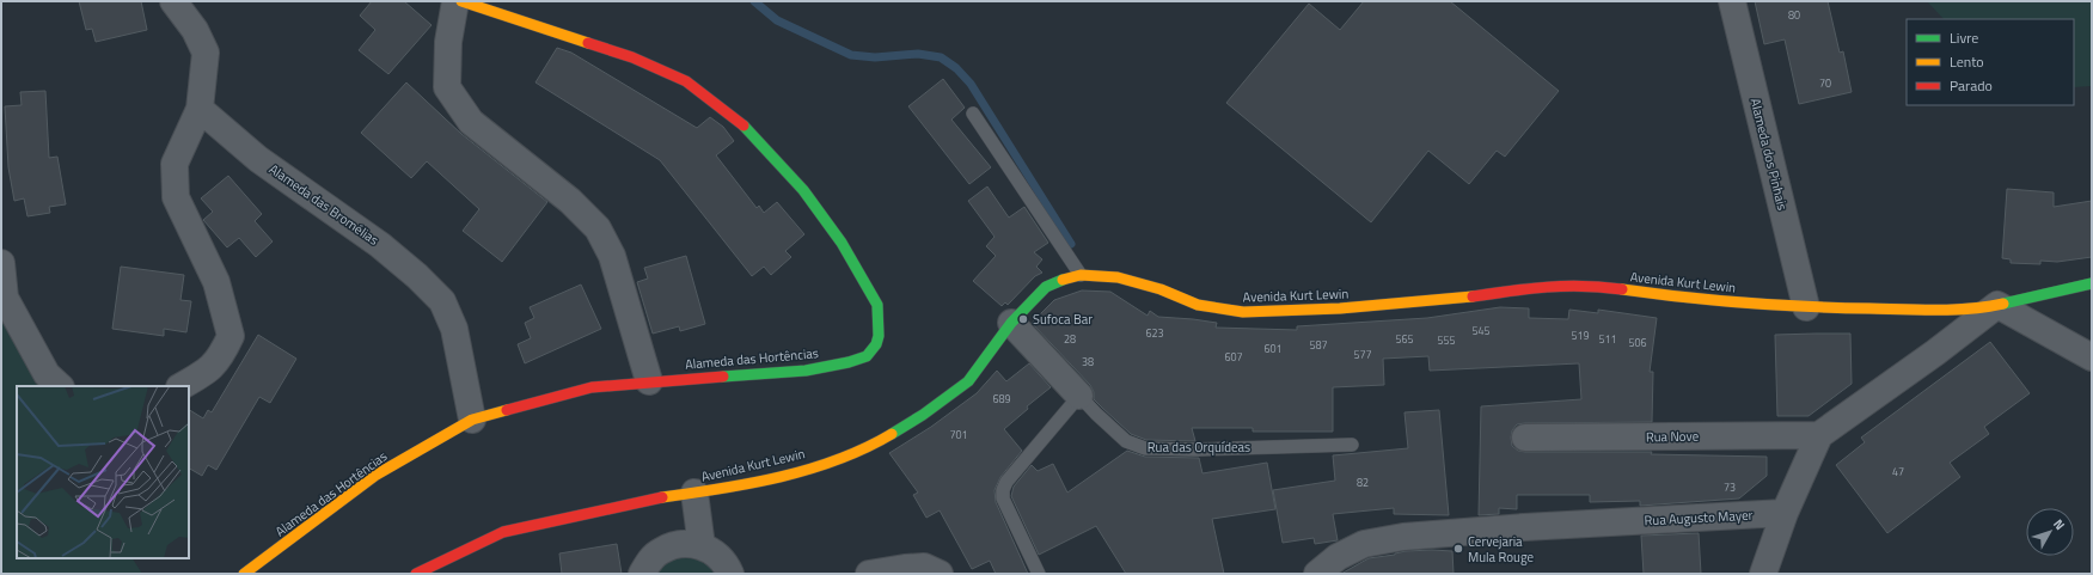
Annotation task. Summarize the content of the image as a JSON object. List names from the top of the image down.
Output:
{
  "streets": {
    "main road": ["Avenida Kurt Lewin", "Alameda das Hortências"],
    "street": [
      "Alameda dos Pinhais",
      "Alameda das Bromélias",
      "Rua Nove",
      "Rua das Orquídeas",
      "Rua Augusto Mayer"
    ]
  },
  "crossings": [
    ["Alameda dos Pinhais", "Avenida Kurt Lewin"],
    ["Alameda das Bromélias", "Alameda das Hortências"],
    ["Avenida Kurt Lewin", "Rua das Orquídeas"]
  ],
  "places": ["Sufoca Bar", "Cervejaria Mula Rouge"],
  "house_numbers": [
    "80",
    "70",
    "545",
    "623",
    "519",
    "28",
    "565",
    "511",
    "555",
    "506",
    "587",
    "601",
    "577",
    "607",
    "38",
    "689",
    "701",
    "47",
    "82",
    "73"
  ],
  "legend": ["Livre", "Lento", "Parado"],
  "north": "top right"
}
